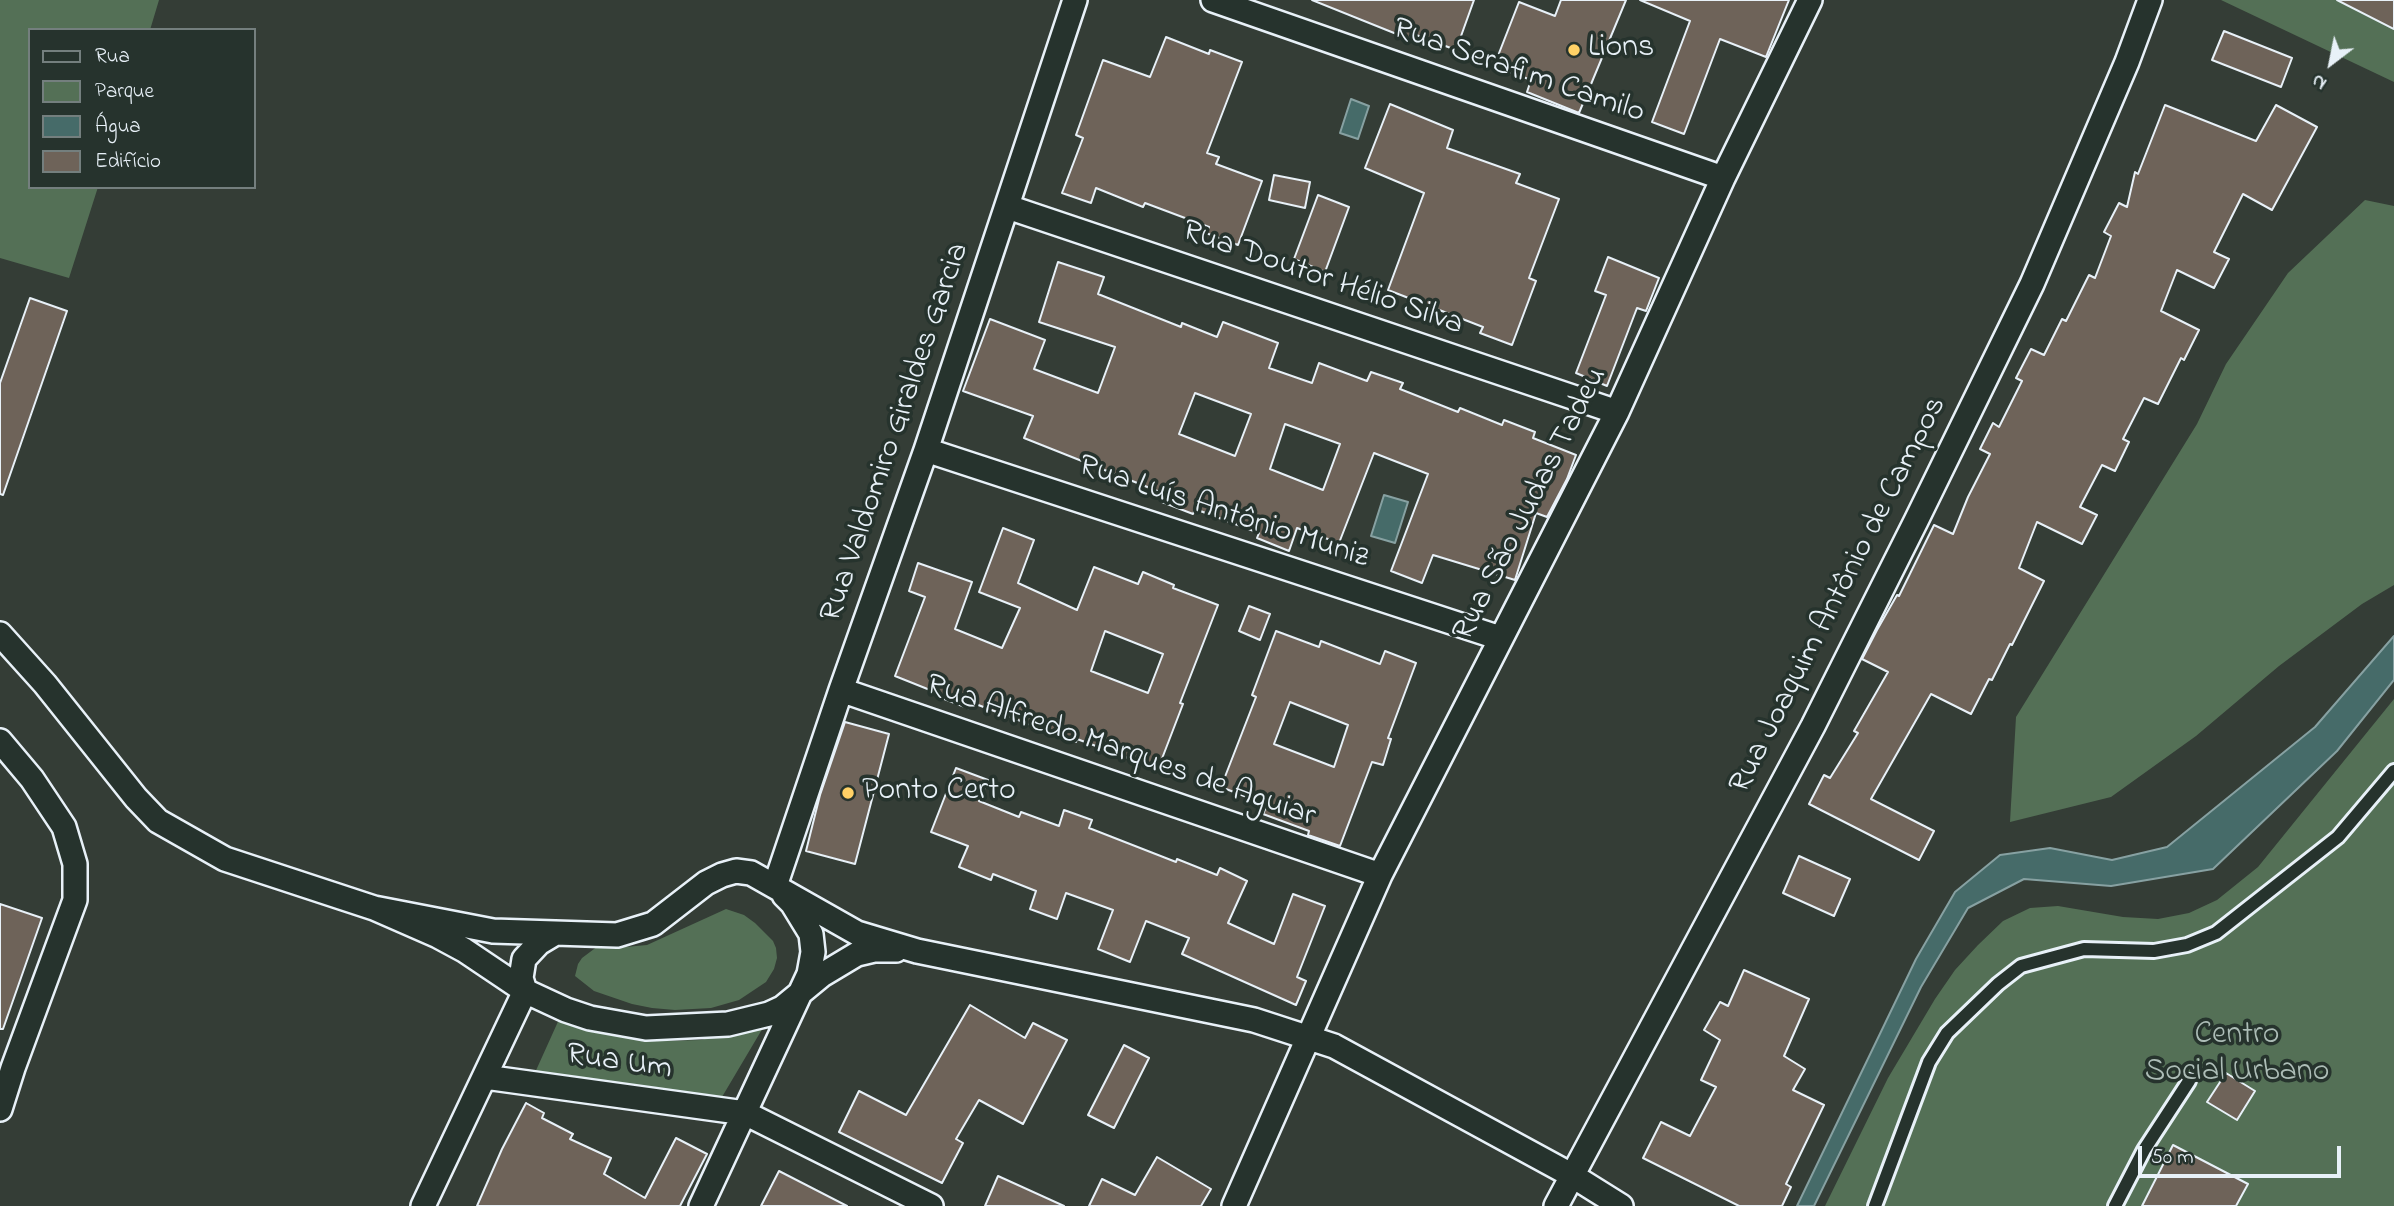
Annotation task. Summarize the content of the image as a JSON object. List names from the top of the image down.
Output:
{
  "streets": {
    "street": [
      "Rua Serafim Camilo",
      "Rua Doutor Hélio Silva",
      "Rua Valdomiro Giraldes Garcia",
      "Rua São Judas Tadeu",
      "Rua Luís Antônio Muniz",
      "Rua Joaquim Antônio de Campos",
      "Rua Alfredo Marques de Aguiar",
      "Rua Um"
    ]
  },
  "crossings": [
    ["Rua Serafim Camilo", "Rua São Judas Tadeu"],
    ["Rua Doutor Hélio Silva", "Rua Valdomiro Giraldes Garcia"],
    ["Rua Doutor Hélio Silva", "Rua São Judas Tadeu"],
    ["Rua Valdomiro Giraldes Garcia", "Rua Luís Antônio Muniz"],
    ["Rua Valdomiro Giraldes Garcia", "Rua Alfredo Marques de Aguiar"],
    ["Rua São Judas Tadeu", "Rua Luís Antônio Muniz"],
    ["Rua São Judas Tadeu", "Rua Alfredo Marques de Aguiar"]
  ],
  "parks": ["Centro Social Urbano"],
  "places": ["Lions", "Ponto Certo"],
  "legend": [
    "Rua",
    "Parque",
    "Água",
    "Edifício"
  ],
  "scale_bar": "50 m",
  "north": "bottom left"
}
